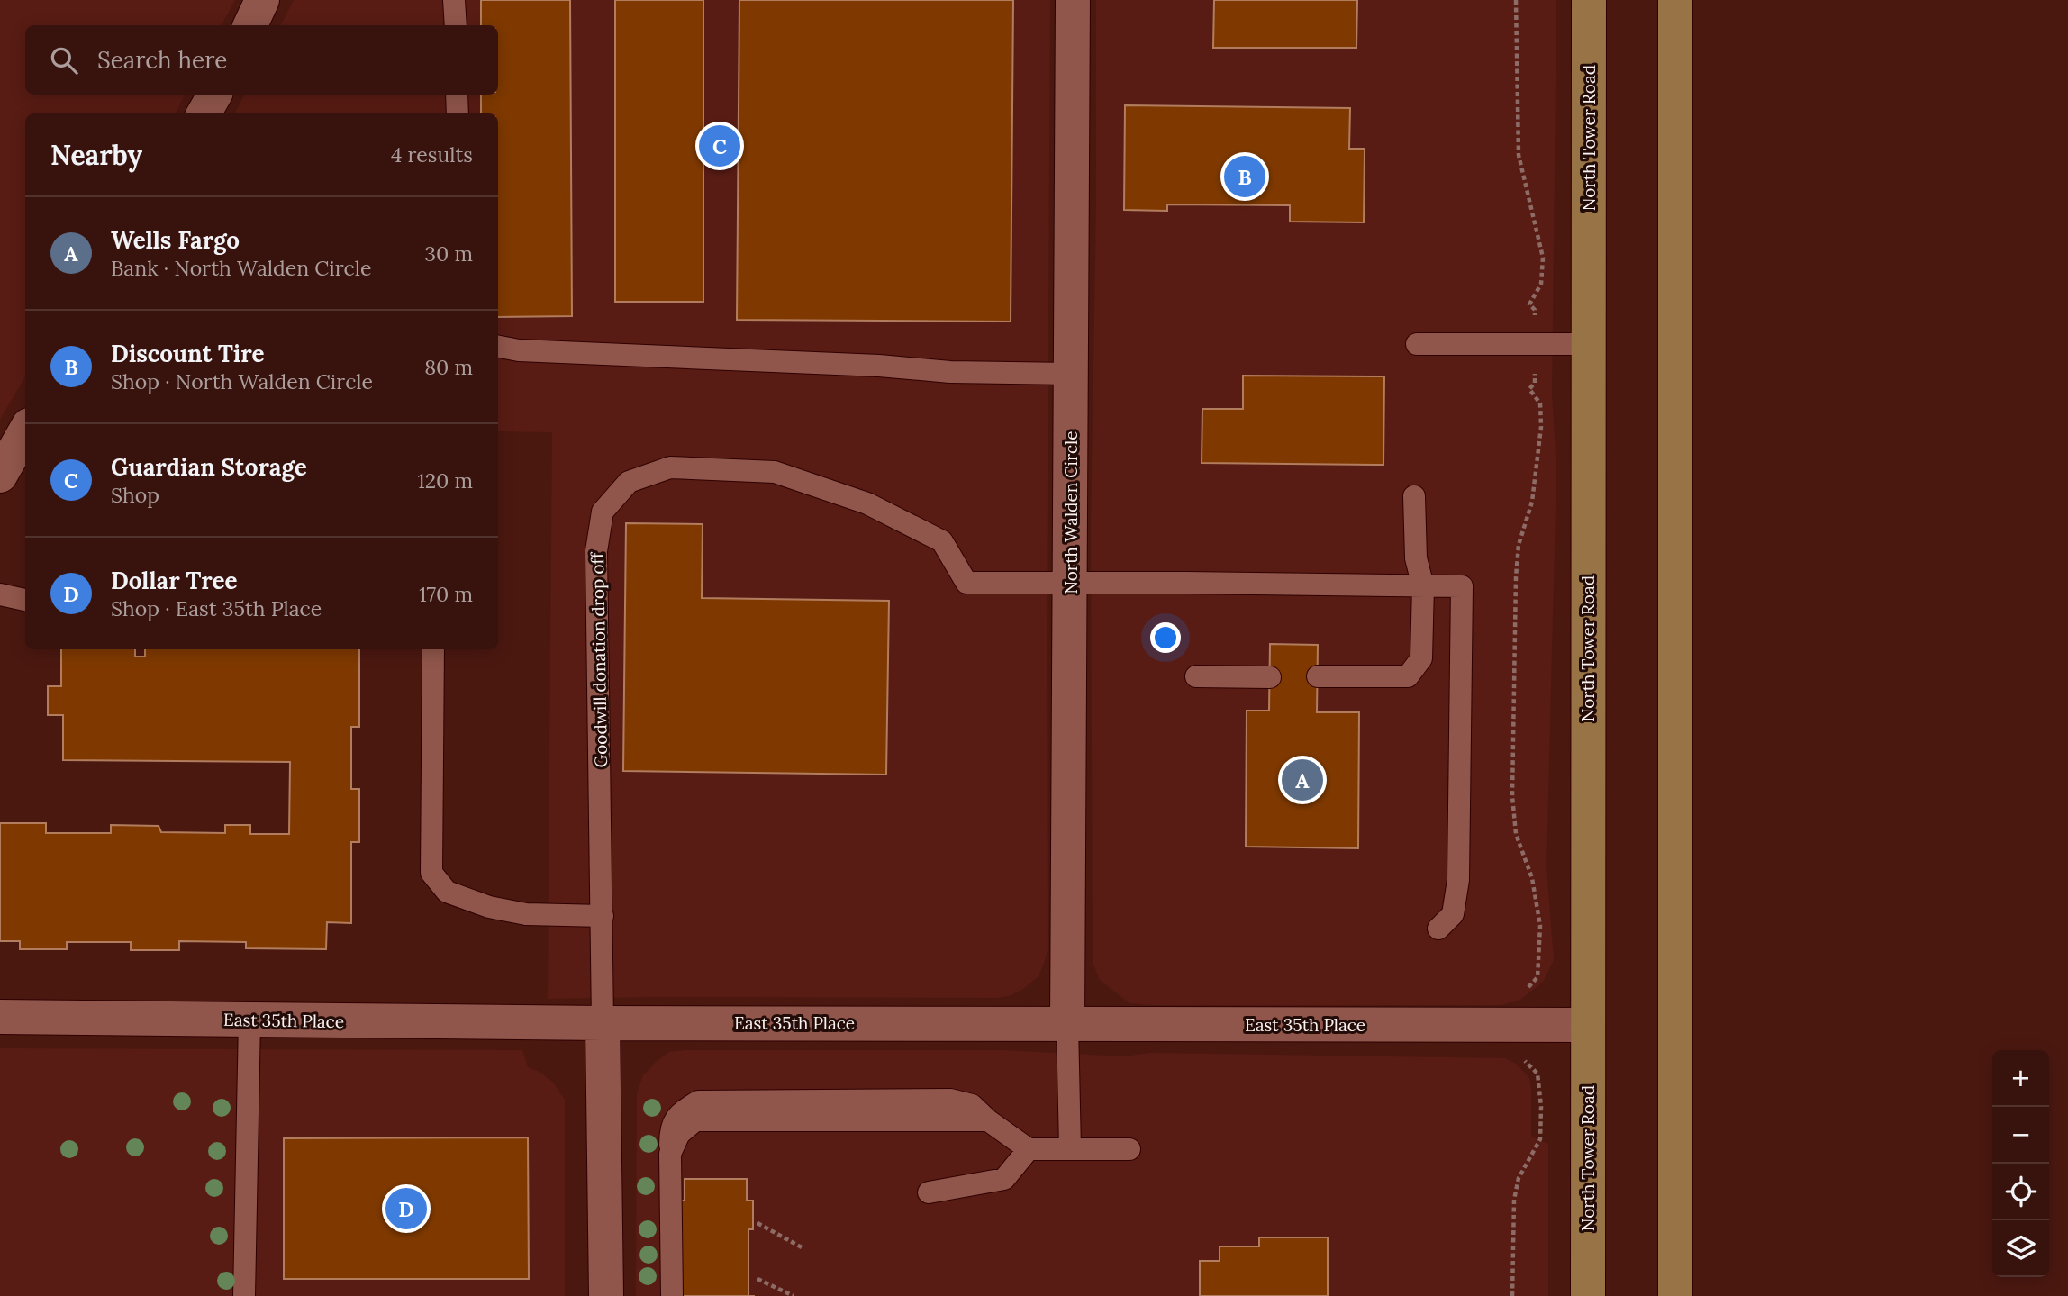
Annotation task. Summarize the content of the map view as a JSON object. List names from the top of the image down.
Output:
{
  "streets": {
    "main road": ["North Tower Road"],
    "street": ["North Walden Circle", "East 35th Place"],
    "lane": ["Goodwill donation drop off"]
  },
  "crossings": [
    ["North Tower Road", "East 35th Place"],
    ["North Walden Circle", "Goodwill donation drop off"],
    ["North Walden Circle", "East 35th Place"],
    ["Goodwill donation drop off", "East 35th Place"]
  ],
  "page": {
    "search": "Search here",
    "heading": ["Nearby", "4 results"],
    "pins": [
      "C",
      "B",
      "A",
      "D"
    ],
    "list": [
      {
        "mark": "A",
        "name": "Wells Fargo",
        "note": "Bank · North Walden Circle",
        "value": "30 m"
      },
      {
        "mark": "B",
        "name": "Discount Tire",
        "note": "Shop · North Walden Circle",
        "value": "80 m"
      },
      {
        "mark": "C",
        "name": "Guardian Storage",
        "note": "Shop",
        "value": "120 m"
      },
      {
        "mark": "D",
        "name": "Dollar Tree",
        "note": "Shop · East 35th Place",
        "value": "170 m"
      }
    ],
    "map_buttons": ["+", "−"]
  }
}
